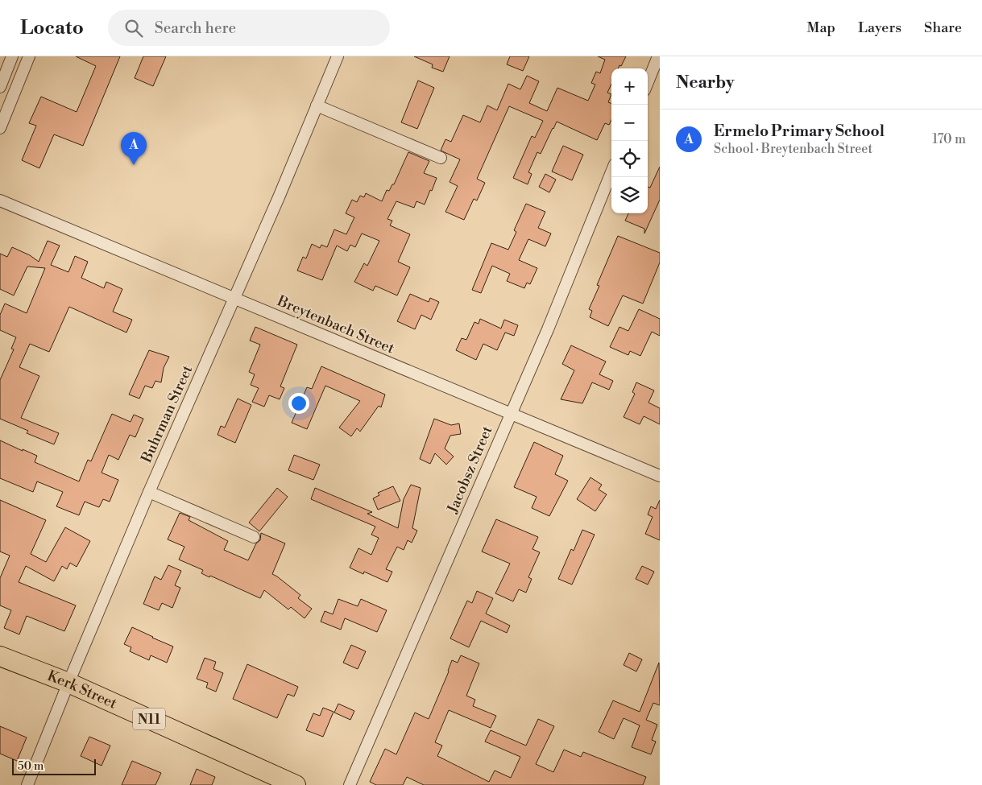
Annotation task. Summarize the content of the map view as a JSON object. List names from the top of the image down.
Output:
{
  "streets": {
    "highway": ["Kerk Street", "N11"],
    "street": ["Breytenbach Street", "Buhrman Street", "Jacobsz Street"]
  },
  "crossings": [
    ["Breytenbach Street", "Buhrman Street"],
    ["Breytenbach Street", "Jacobsz Street"],
    ["Buhrman Street", "Kerk Street"]
  ],
  "scale_bar": "50 m",
  "page": {
    "header": "Locato",
    "search": "Search here",
    "nav": ["Map", "Layers", "Share"],
    "heading": "Nearby",
    "map_buttons": ["+", "−"],
    "list": [
      {
        "mark": "A",
        "name": "Ermelo Primary School",
        "note": "School · Breytenbach Street",
        "value": "170 m"
      }
    ],
    "pins": "A",
    "scale": "50 m"
  }
}
